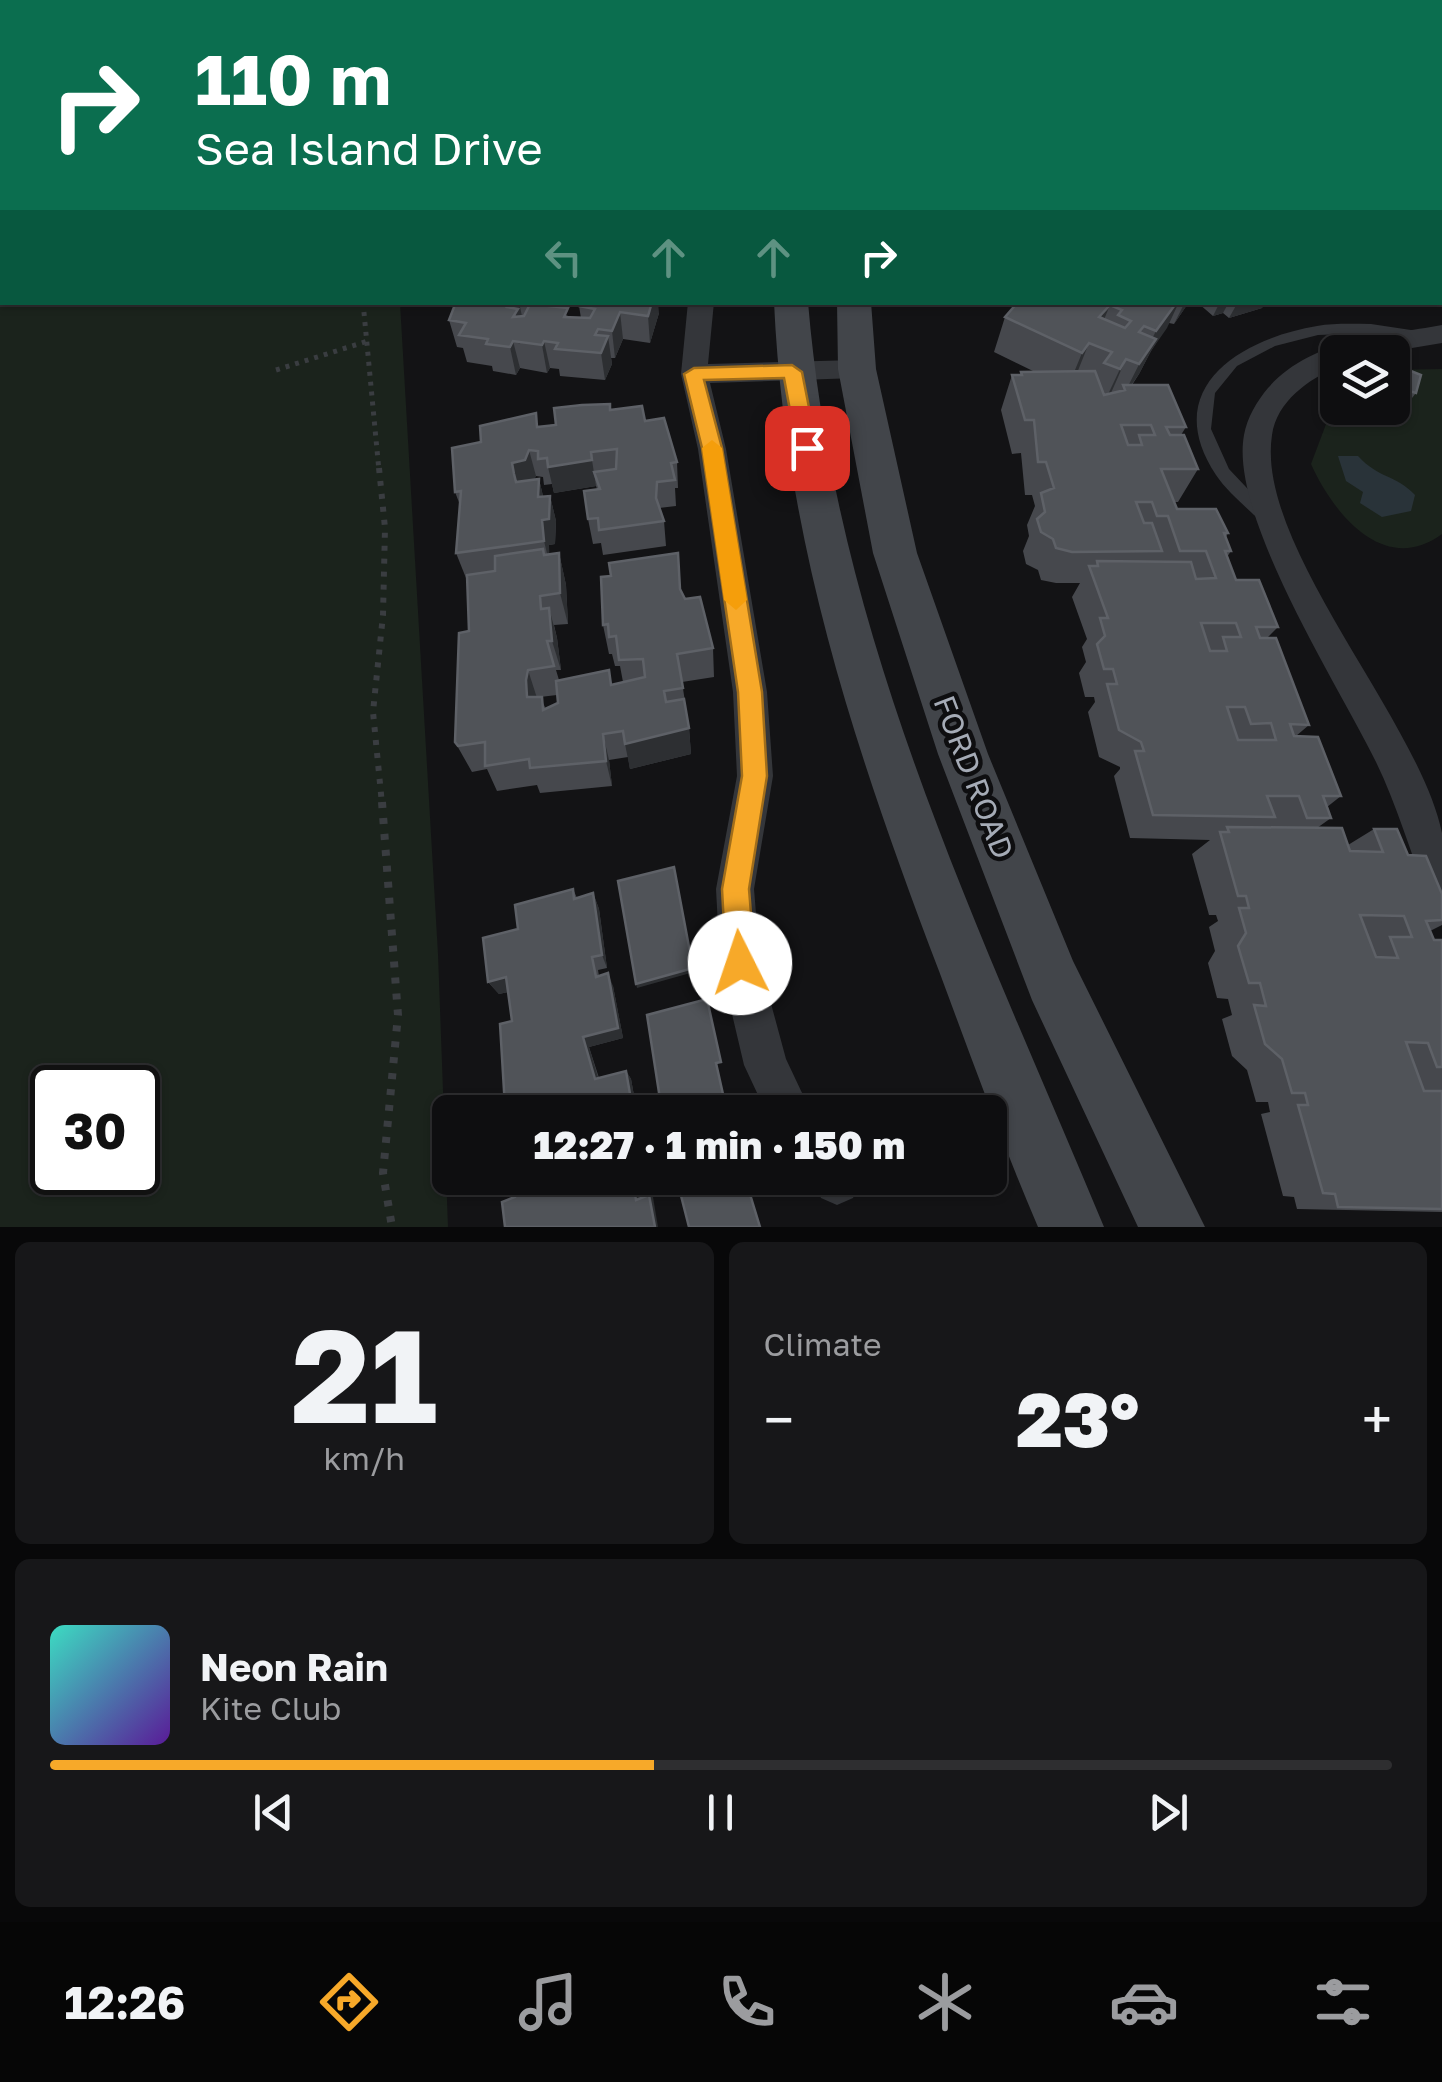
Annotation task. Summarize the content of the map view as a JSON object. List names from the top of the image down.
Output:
{
  "streets": {
    "main road": ["FORD ROAD"]
  },
  "page": {
    "turn": ["110 m", "Sea Island Drive"],
    "limit": "30",
    "trip": "12:27 · 1 min · 150 m",
    "tile": [
      ["21", "km/h"],
      "Climate"
    ],
    "heat": ["−", "23°", "+"],
    "song": ["Neon Rain", "Kite Club"],
    "tabs": "12:26"
  }
}
